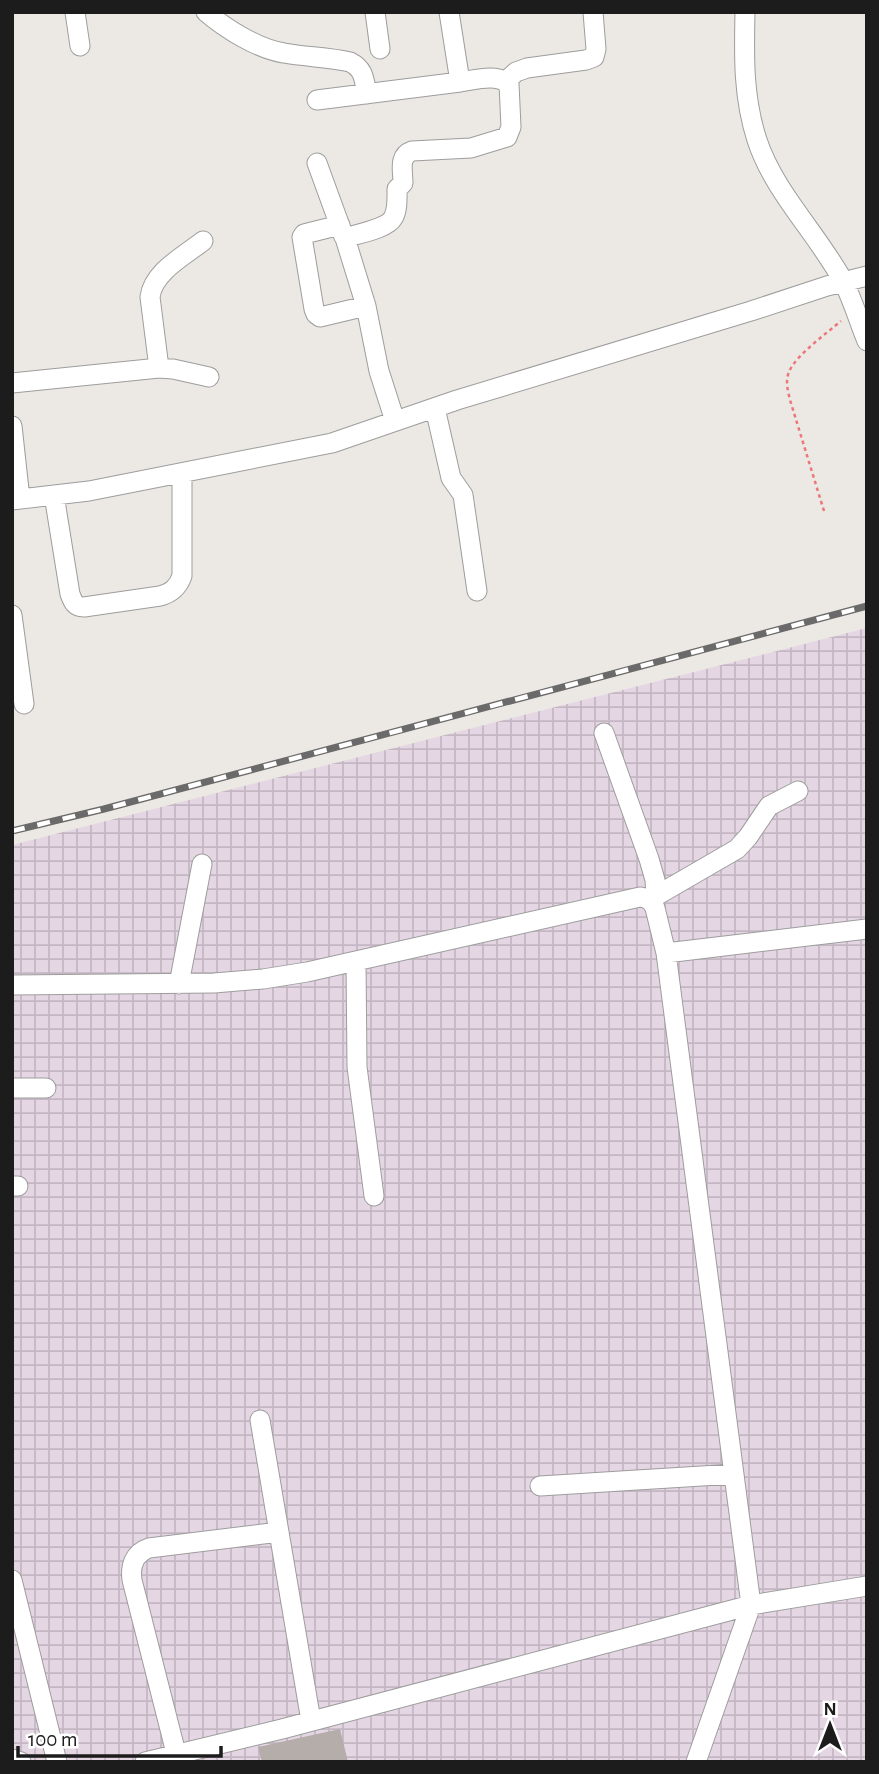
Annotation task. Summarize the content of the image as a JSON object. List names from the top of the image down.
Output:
{
  "scale_bar": "100 m",
  "north": "top"
}
